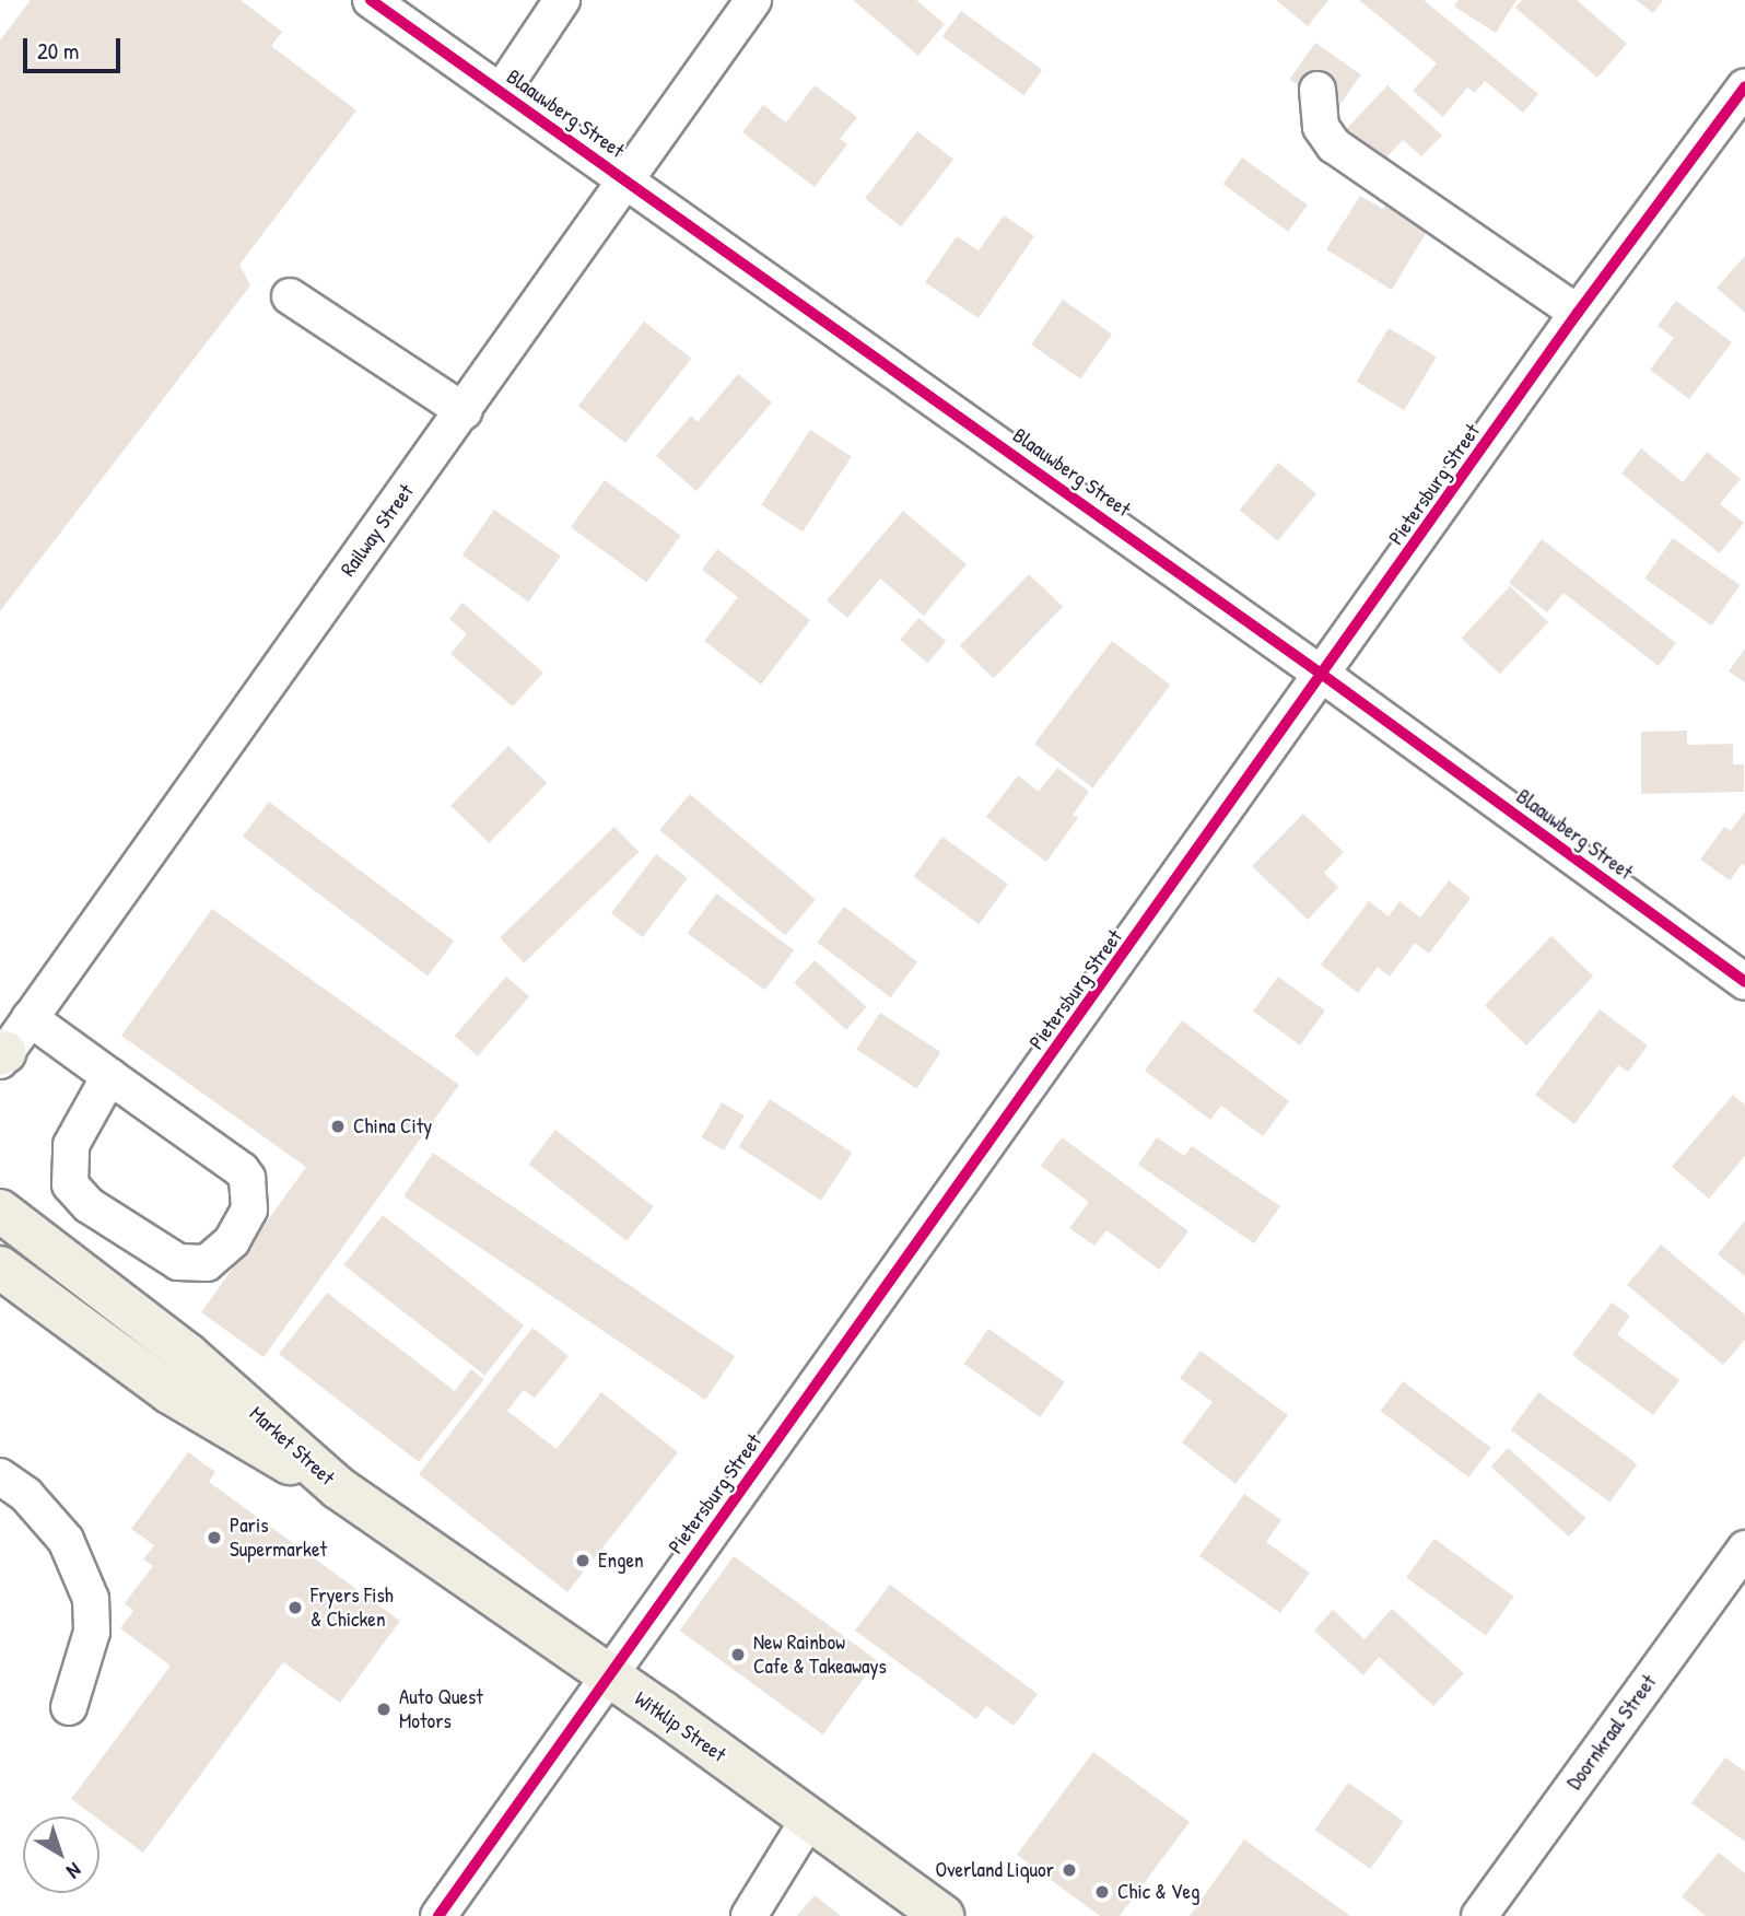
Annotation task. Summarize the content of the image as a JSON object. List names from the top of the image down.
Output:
{
  "streets": {
    "main road": ["Market Street", "Witklip Street"],
    "street": [
      "Blaauwberg Street",
      "Pietersburg Street",
      "Railway Street",
      "Doornkraal Street"
    ]
  },
  "crossings": [
    ["Blaauwberg Street", "Pietersburg Street"],
    ["Blaauwberg Street", "Railway Street"],
    ["Pietersburg Street", "Witklip Street"],
    ["Market Street", "Witklip Street"]
  ],
  "places": [
    "China City",
    "Paris Supermarket",
    "Engen",
    "Fryers Fish & Chicken",
    "New Rainbow Cafe & Takeaways",
    "Auto Quest Motors",
    "Overland Liquor",
    "Chic & Veg"
  ],
  "scale_bar": "20 m",
  "north": "bottom right"
}
